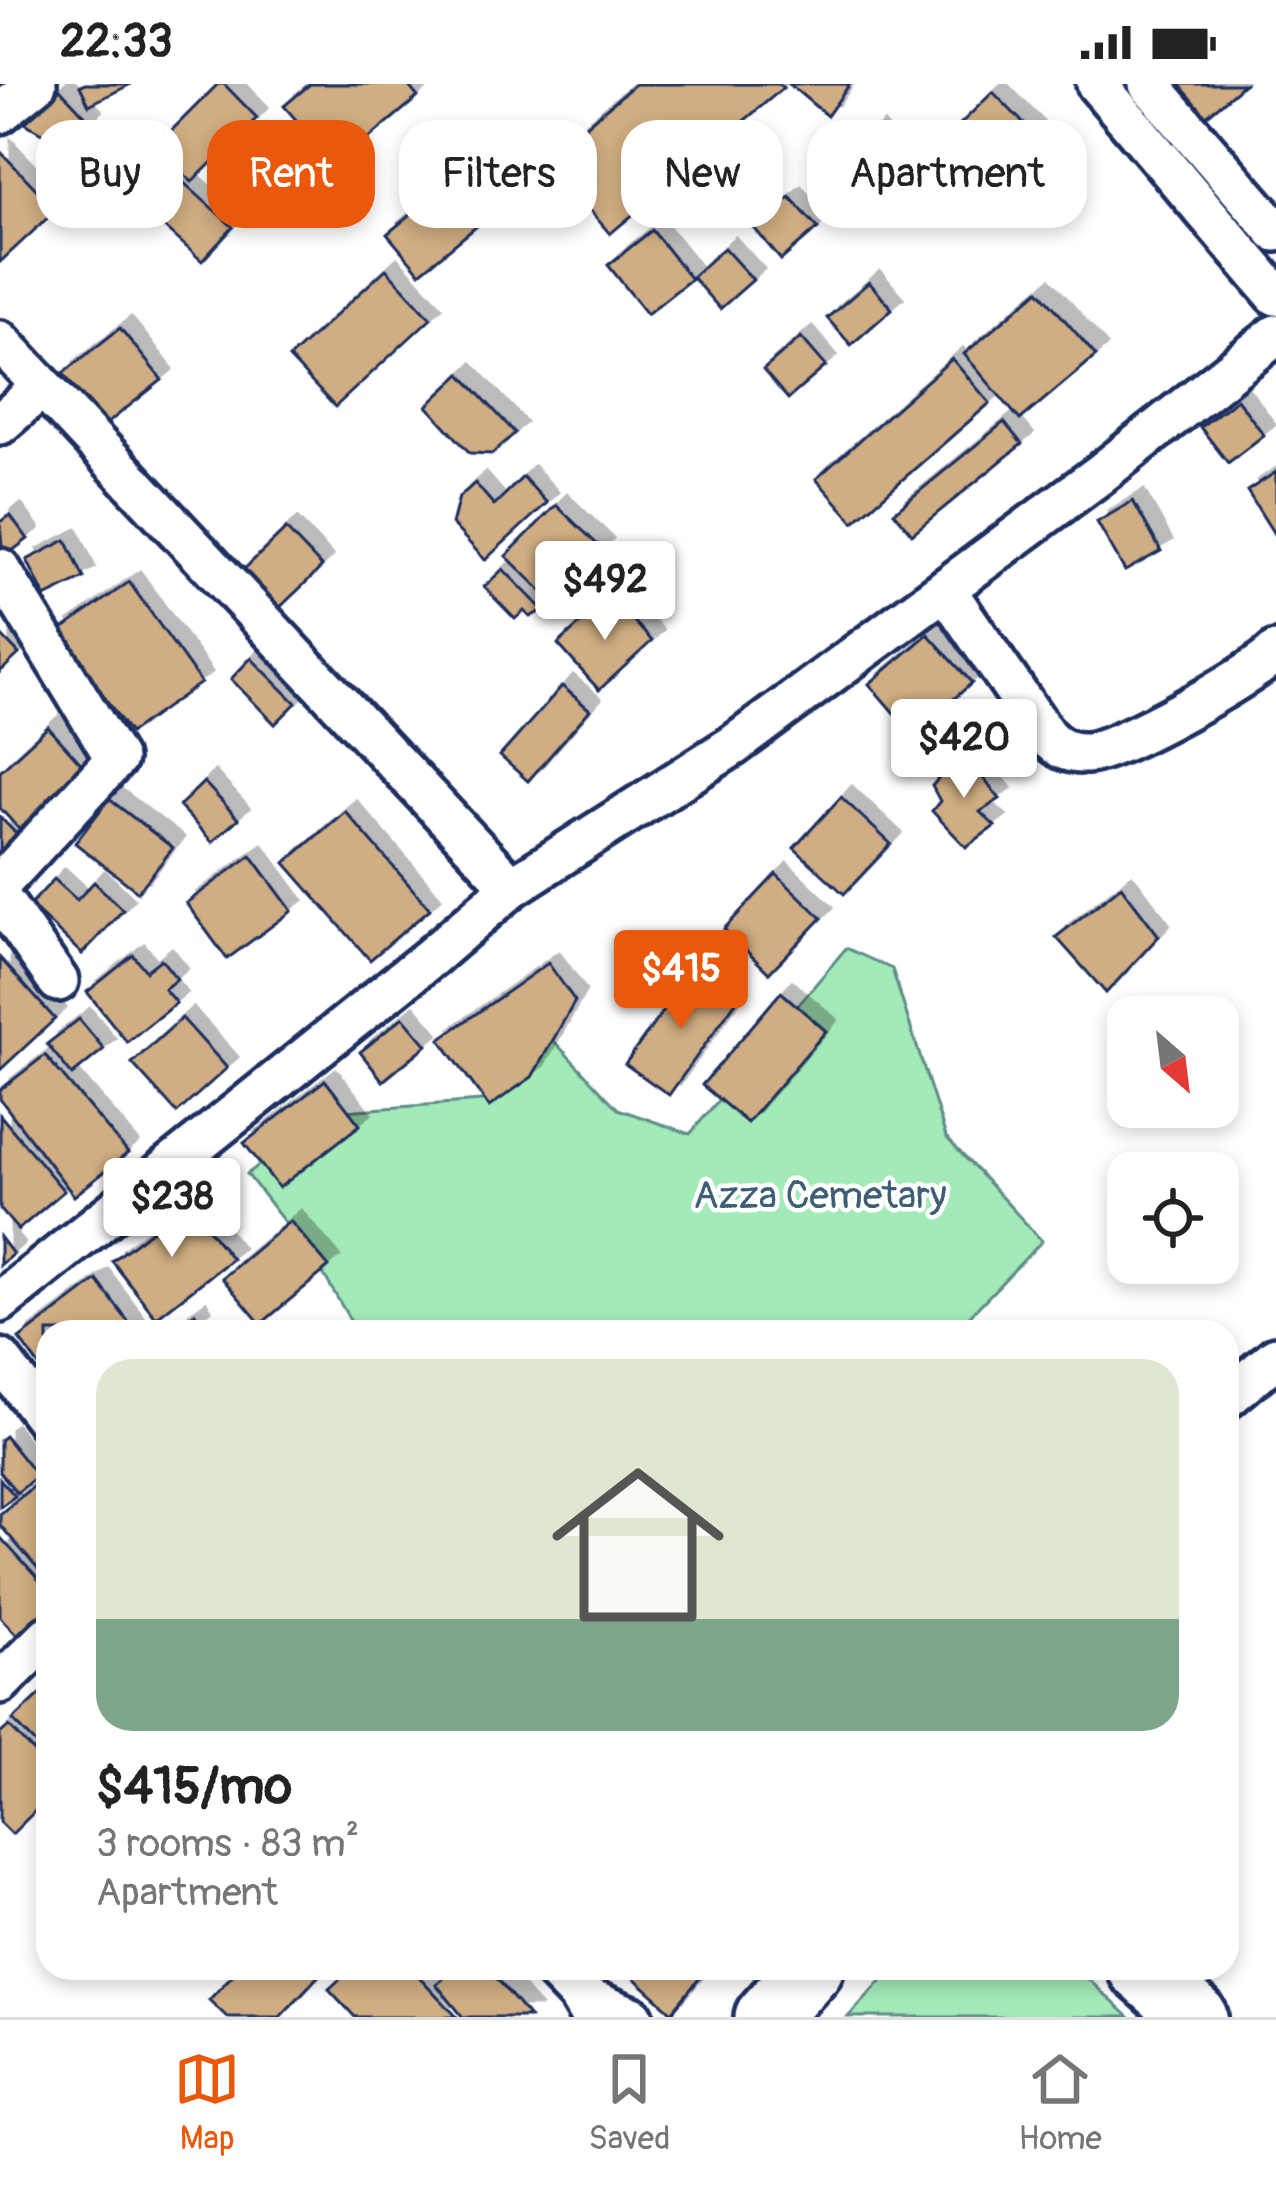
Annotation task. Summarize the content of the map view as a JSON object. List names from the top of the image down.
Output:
{
  "parks": ["Azza Cemetary"],
  "north": "bottom right",
  "page": {
    "status": "22:33",
    "chip": [
      "Buy",
      "Rent",
      "Filters",
      "New",
      "Apartment"
    ],
    "price": [
      "$492",
      "$420",
      "$415",
      "$238"
    ],
    "list": [
      {
        "name": "$415/mo",
        "note": "3 rooms · 83 m² · Apartment"
      }
    ],
    "tabs": ["Map", "Saved", "Home"]
  }
}
